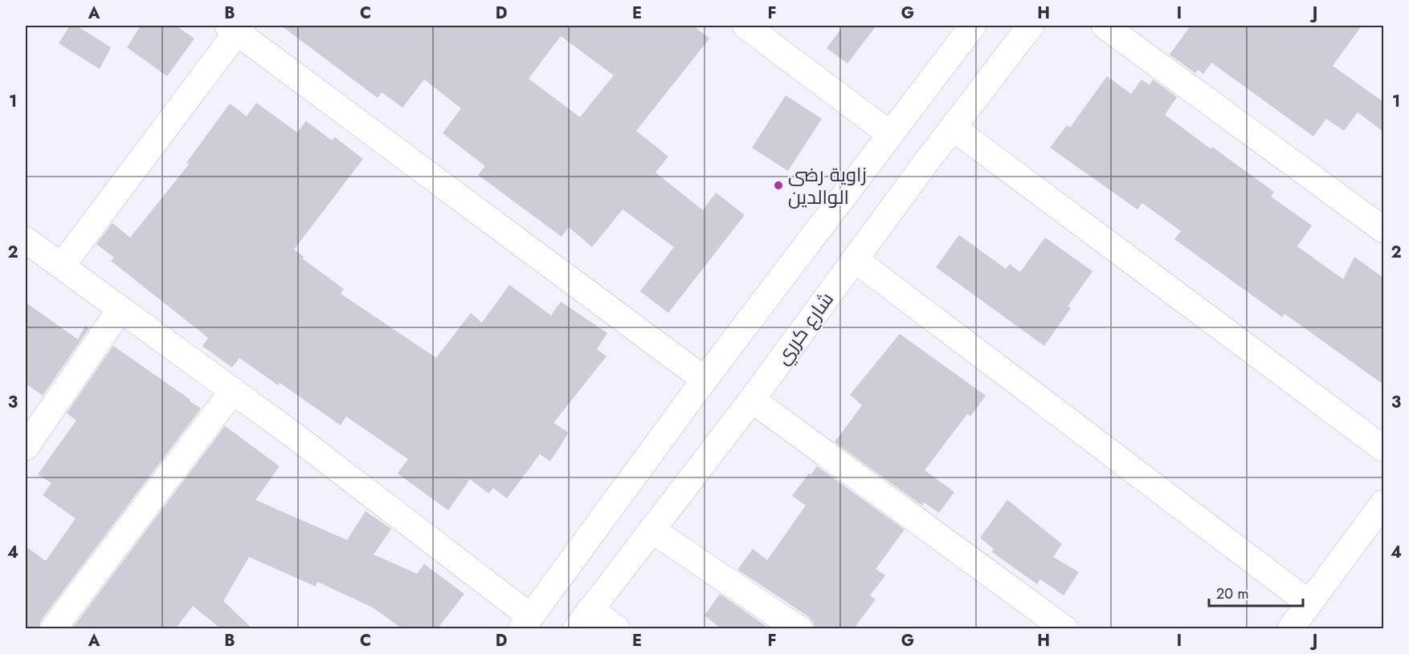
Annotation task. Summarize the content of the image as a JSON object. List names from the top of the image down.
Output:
{
  "streets": {
    "street": ["شارع كرري"]
  },
  "places": ["زاوية رضى الوالدين"],
  "scale_bar": "20 m",
  "grid": {
    "columns": [
      "A",
      "B",
      "C",
      "D",
      "E",
      "F",
      "G",
      "H",
      "I",
      "J"
    ],
    "rows": [
      "1",
      "2",
      "3",
      "4"
    ]
  }
}
